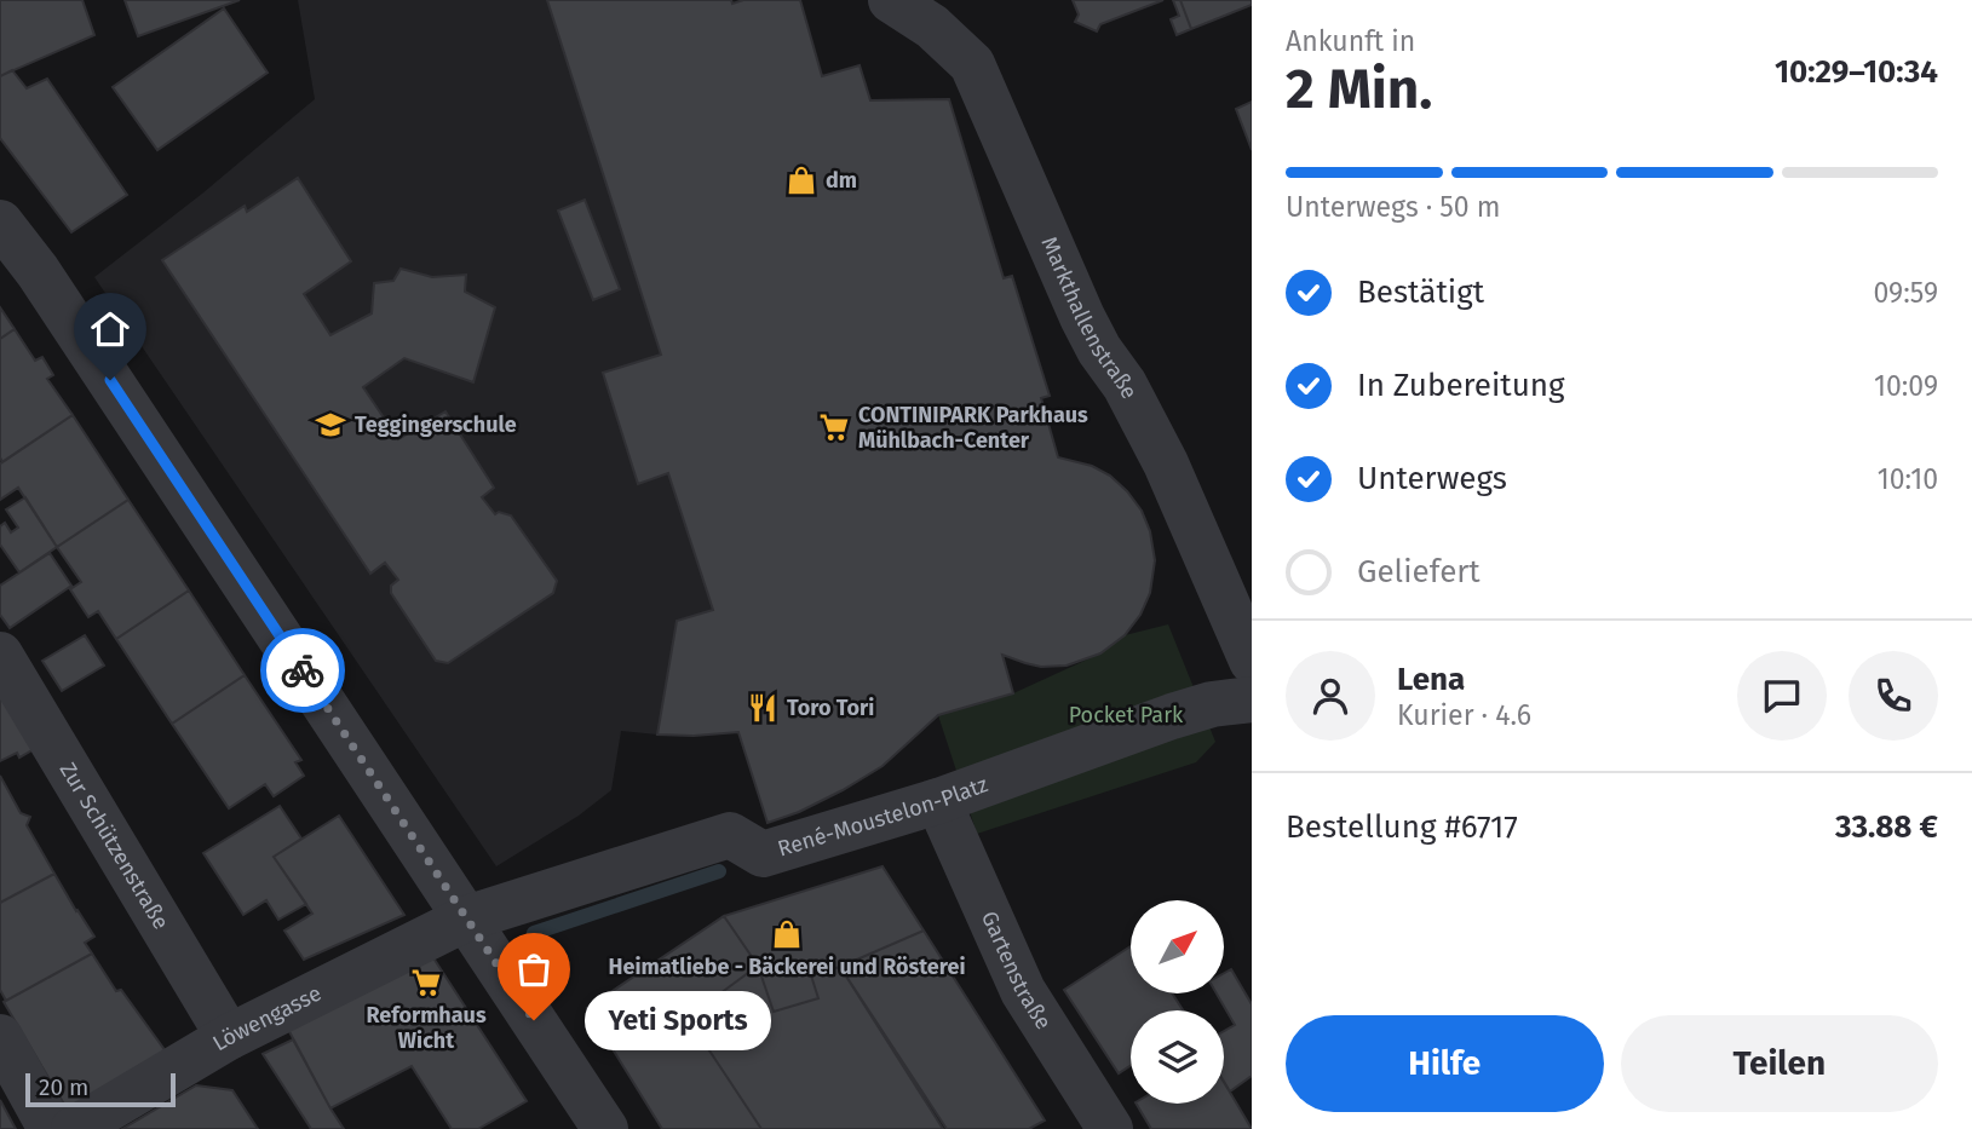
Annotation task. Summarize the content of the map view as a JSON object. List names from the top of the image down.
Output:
{
  "streets": {
    "street": [
      "Markthallenstraße",
      "René-Moustelon-Platz",
      "Zur Schützenstraße",
      "Gartenstraße",
      "Löwengasse"
    ]
  },
  "crossings": [
    ["René-Moustelon-Platz", "Gartenstraße"],
    ["René-Moustelon-Platz", "Löwengasse"],
    ["Zur Schützenstraße", "Löwengasse"]
  ],
  "parks": ["Pocket Park"],
  "places": {
    "shop": ["dm", "Heimatliebe - Bäckerei und Rösterei"],
    "school or university": ["Teggingerschule"],
    "supermarket": ["CONTINIPARK Parkhaus Mühlbach-Center", "Reformhaus Wicht"],
    "restaurant": ["Toro Tori"],
    "other": ["Yeti Sports"]
  },
  "scale_bar": "20 m",
  "north": "top right",
  "page": {
    "heading": ["2 Min.", "Ankunft in", "10:29–10:34"],
    "panel": [
      "Lena",
      "Kurier · 4.6",
      "Bestellung #6717",
      "33.88 €"
    ],
    "bar": "Unterwegs · 50 m",
    "list": [
      ["Bestätigt", "09:59"],
      ["In Zubereitung", "10:09"],
      ["Unterwegs", "10:10"],
      "Geliefert"
    ],
    "bubble": "Yeti Sports",
    "buttons": ["Hilfe", "Teilen"],
    "scale": "20 m"
  }
}
